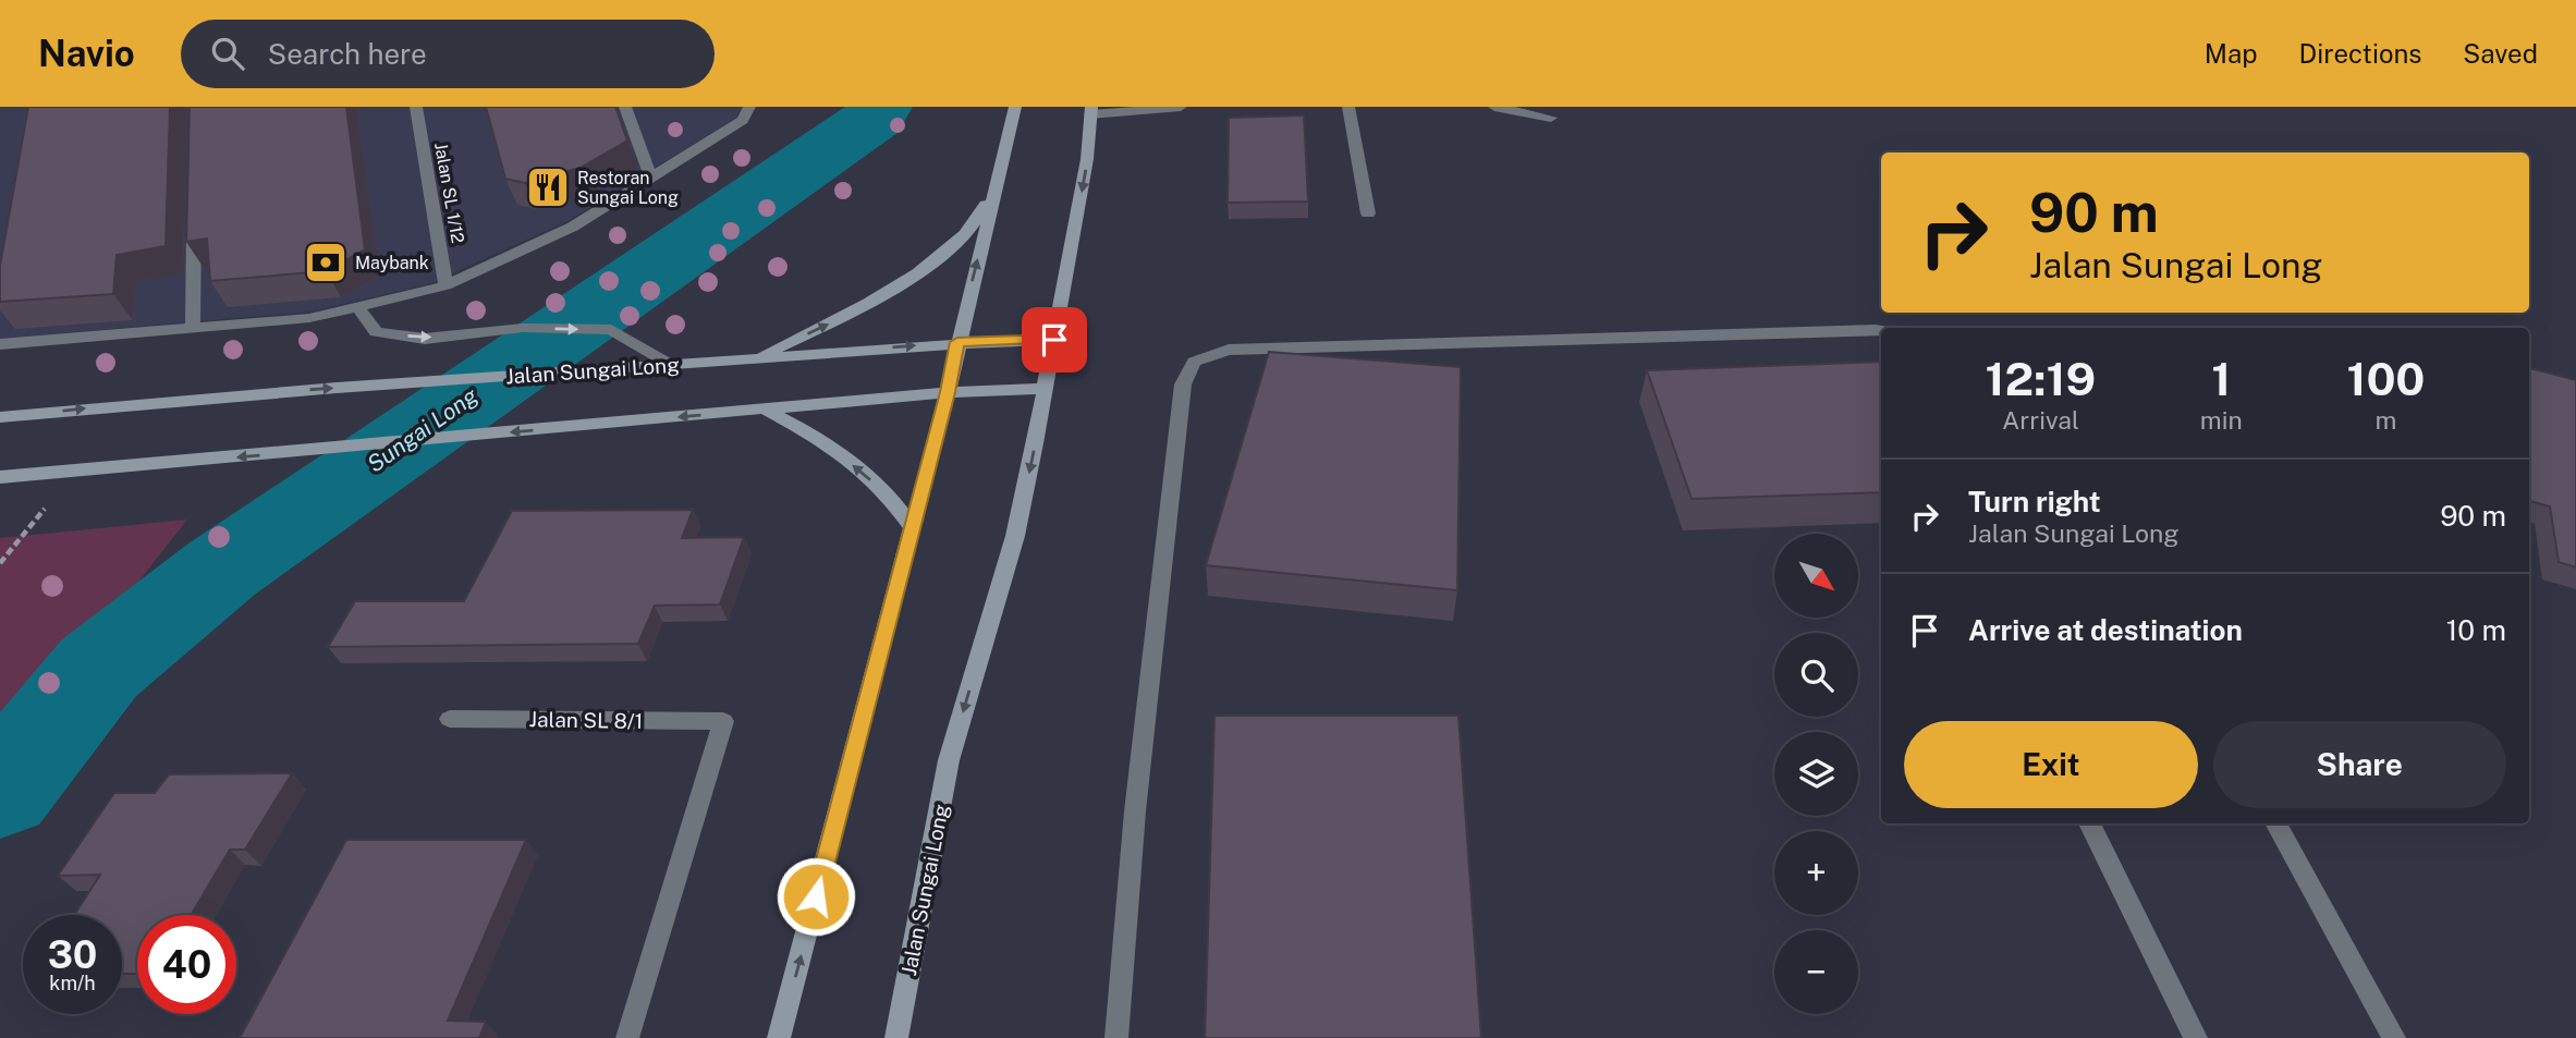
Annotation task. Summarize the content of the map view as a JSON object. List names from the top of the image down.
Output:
{
  "streets": {
    "street": ["Jalan SL 1/12", "Jalan Sungai Long", "Jalan SL 8/1"]
  },
  "water": ["Sungai Long"],
  "places": {
    "restaurant": ["Restoran Sungai Long"],
    "bank": ["Maybank"]
  },
  "north": "bottom right",
  "page": {
    "header": "Navio",
    "search": "Search here",
    "nav": ["Map", "Directions", "Saved"],
    "turn": ["90 m", "Jalan Sungai Long"],
    "eta": [
      "12:19",
      "Arrival",
      "1",
      "min",
      "100",
      "m"
    ],
    "list": [
      {
        "name": "Turn right",
        "note": "Jalan Sungai Long",
        "value": "90 m"
      },
      {
        "name": "Arrive at destination",
        "value": "10 m"
      }
    ],
    "map_buttons": ["+", "−"],
    "buttons": ["Exit", "Share"],
    "speed": "30 km/h",
    "limit": "40"
  }
}
